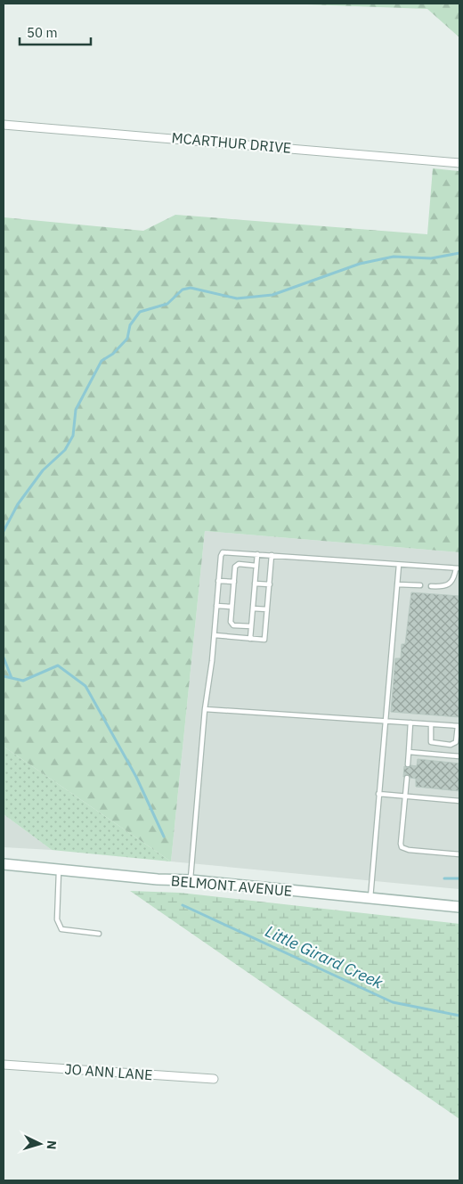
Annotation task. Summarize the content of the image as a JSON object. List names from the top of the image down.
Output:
{
  "streets": {
    "main road": ["BELMONT AVENUE"],
    "street": ["MCARTHUR DRIVE", "JO ANN LANE"]
  },
  "water": ["Little Girard Creek"],
  "scale_bar": "50 m",
  "north": "right"
}
